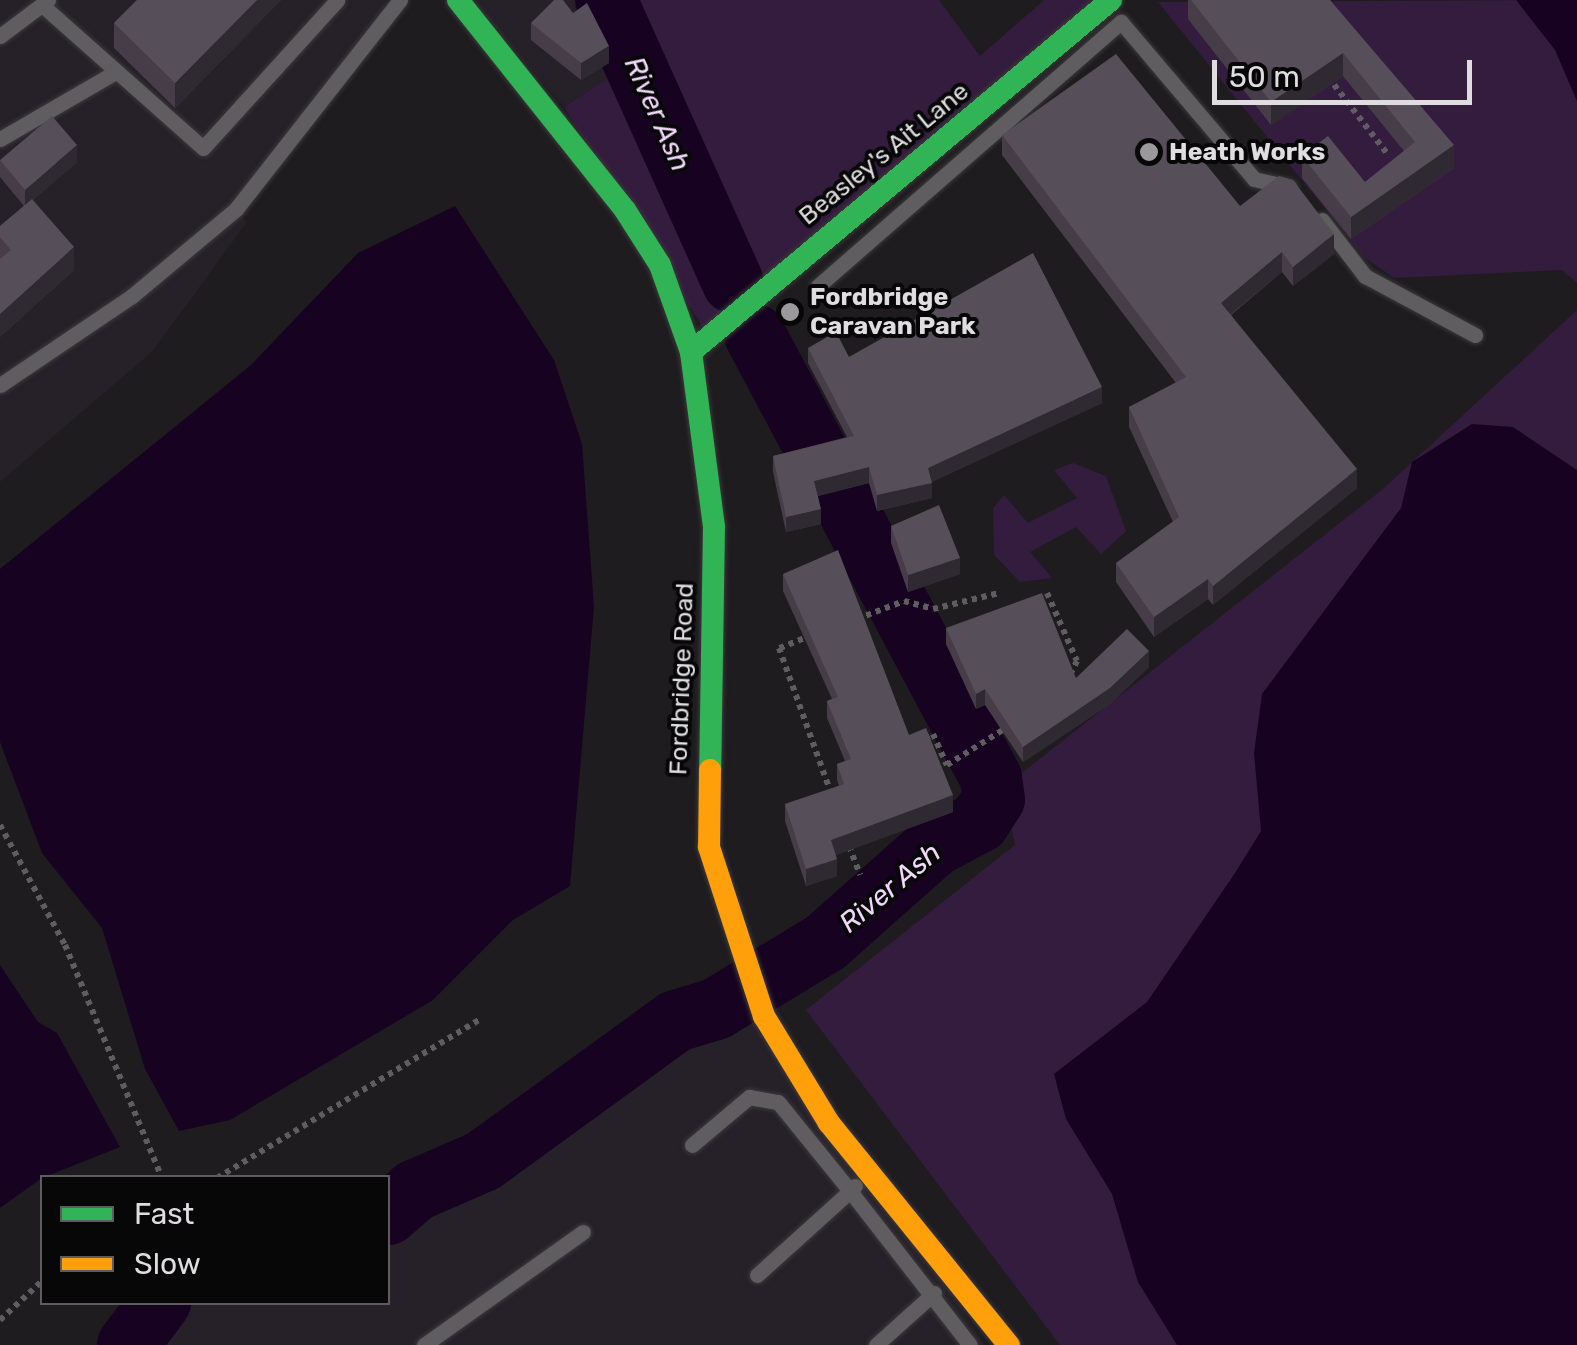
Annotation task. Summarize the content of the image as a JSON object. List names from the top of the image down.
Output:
{
  "streets": {
    "street": ["Beasley's Ait Lane", "Fordbridge Road"]
  },
  "crossings": [
    ["Beasley's Ait Lane", "Fordbridge Road"]
  ],
  "water": ["River Ash"],
  "places": ["Heath Works", "Fordbridge Caravan Park"],
  "legend": ["Fast", "Slow"],
  "scale_bar": "50 m"
}
